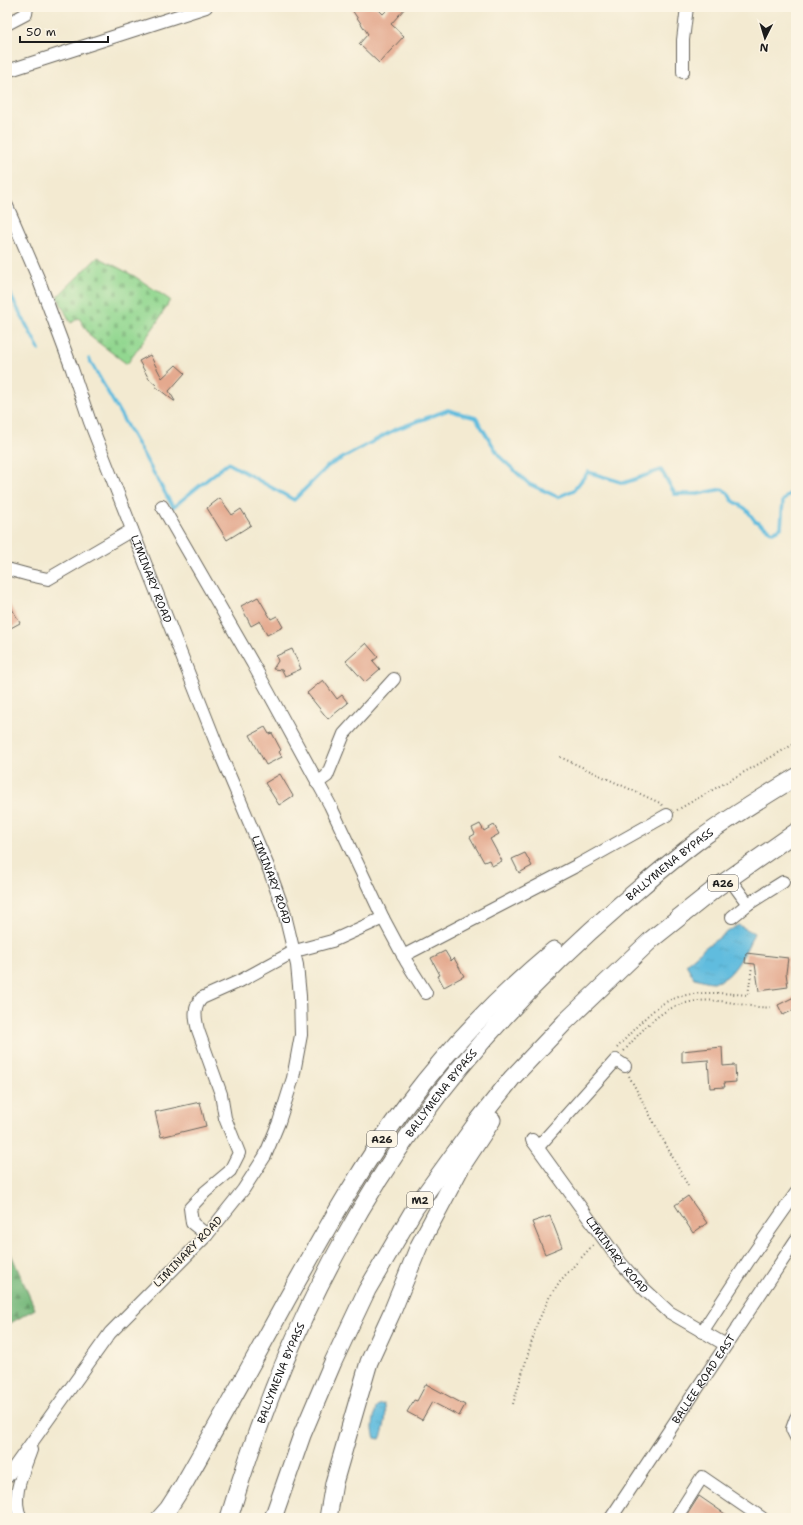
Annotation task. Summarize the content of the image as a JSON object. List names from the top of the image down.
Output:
{
  "streets": {
    "highway": ["BALLYMENA BYPASS", "A26", "M2"],
    "street": ["LIMINARY ROAD", "BALLEE ROAD EAST"]
  },
  "crossings": [
    ["LIMINARY ROAD", "BALLEE ROAD EAST"],
    ["BALLYMENA BYPASS", "A26"],
    ["A26", "M2"]
  ],
  "scale_bar": "50 m",
  "north": "bottom"
}
